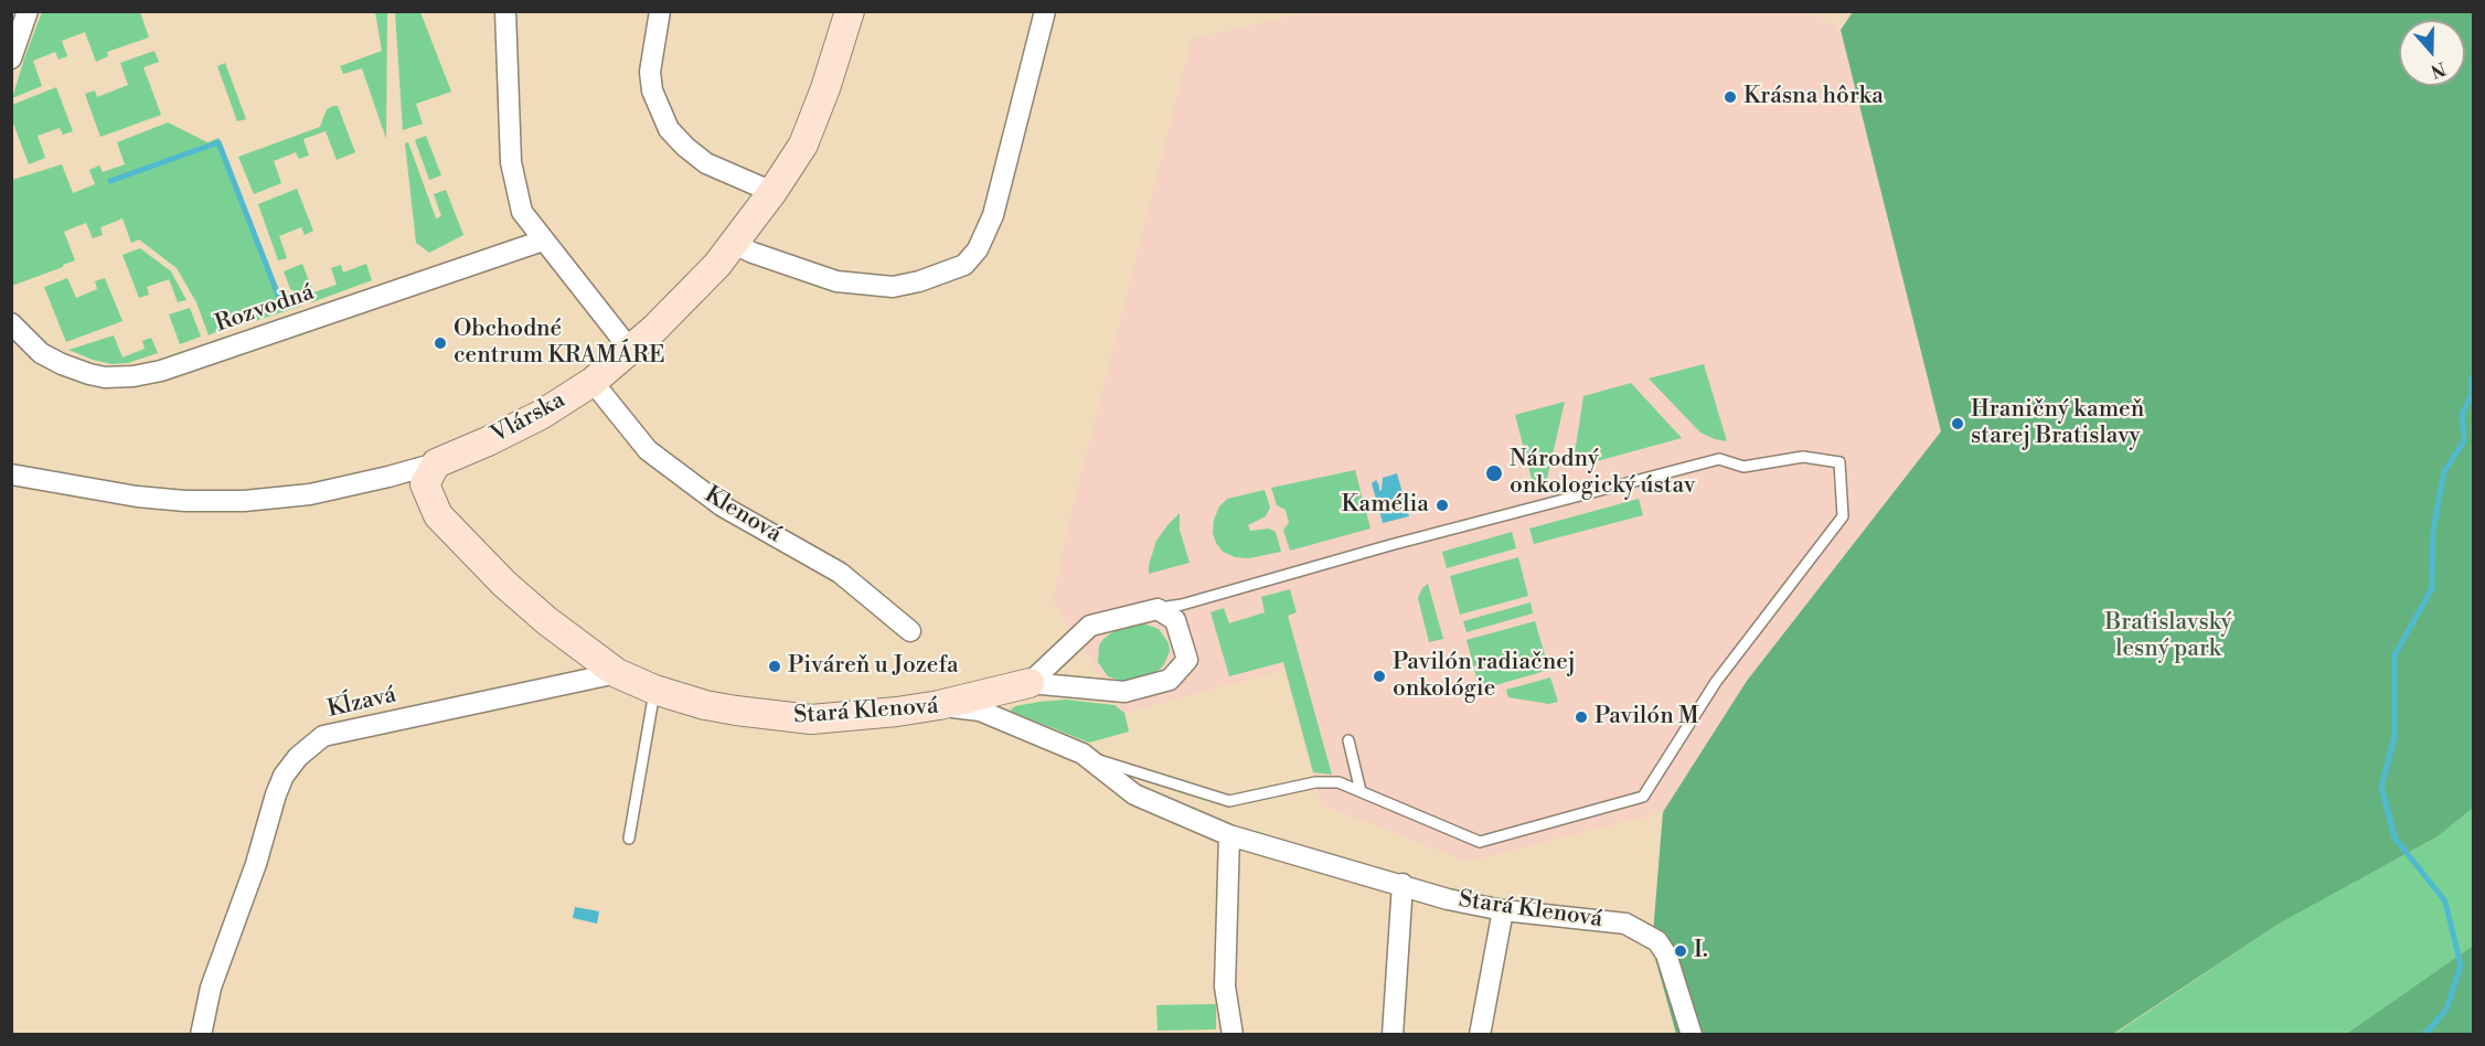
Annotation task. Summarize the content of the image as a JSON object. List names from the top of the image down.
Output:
{
  "streets": {
    "street": [
      "Rozvodná",
      "Vlárska",
      "Klenová",
      "Kĺzavá",
      "Stará Klenová"
    ]
  },
  "crossings": [
    ["Vlárska", "Klenová"],
    ["Vlárska", "Stará Klenová"],
    ["Kĺzavá", "Stará Klenová"]
  ],
  "parks": ["Bratislavský lesný park"],
  "places": [
    "Krásna hôrka",
    "Obchodné centrum KRAMÁRE",
    "Hraničný kameň starej Bratislavy",
    "Národný onkologický ústav",
    "Kamélia",
    "Piváreň u Jozefa",
    "Pavilón radiačnej onkológie",
    "Pavilón M",
    "I."
  ],
  "north": "bottom"
}
